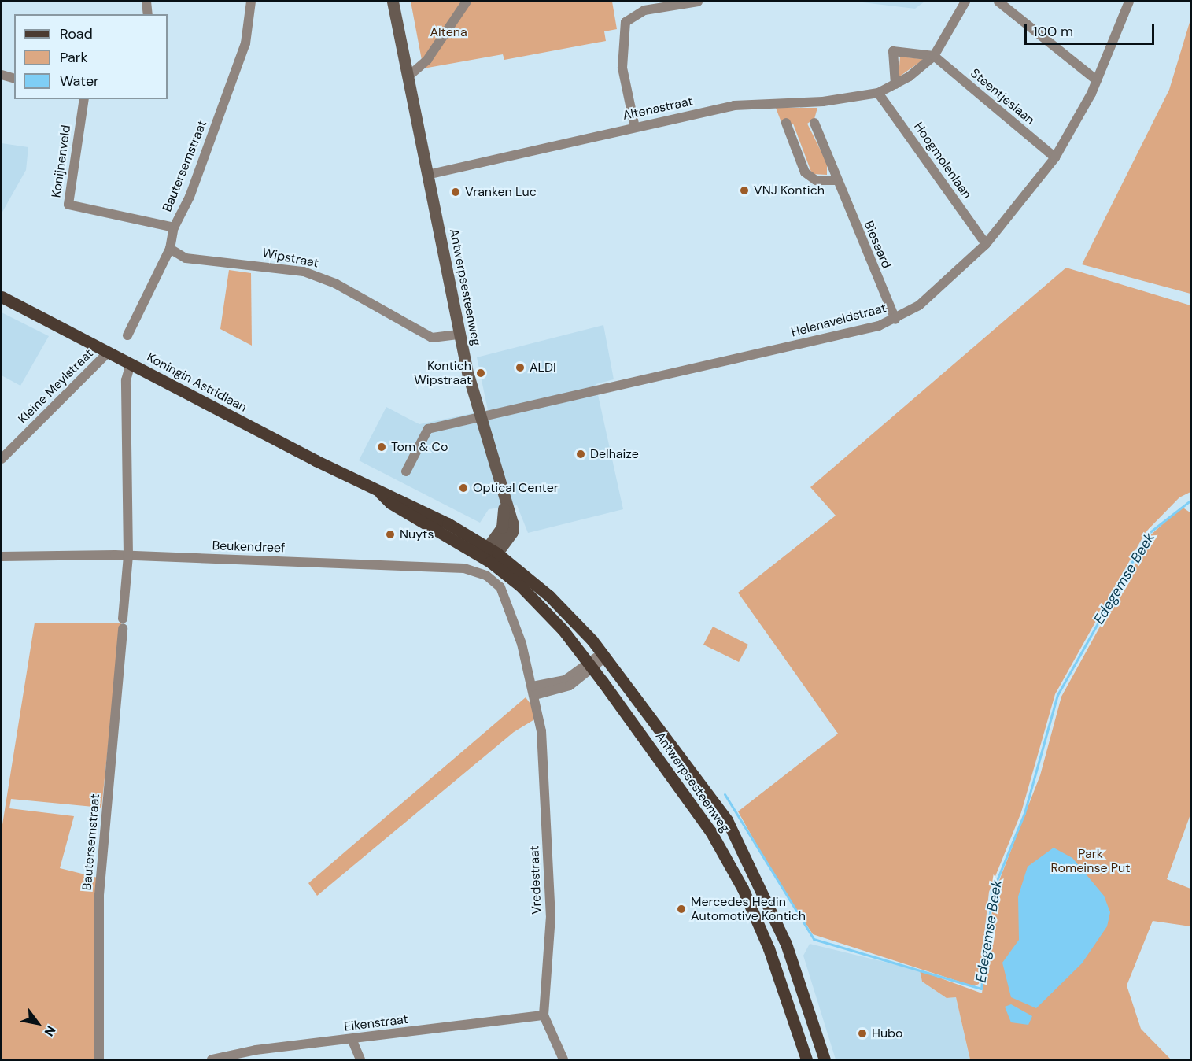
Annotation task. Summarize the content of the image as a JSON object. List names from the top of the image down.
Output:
{
  "streets": {
    "main road": ["Antwerpsesteenweg", "Koningin Astridlaan"],
    "street": [
      "Steentjeslaan",
      "Altenastraat",
      "Hoogmolenlaan",
      "Konijnenveld",
      "Bautersemstraat",
      "Biesaard",
      "Wipstraat",
      "Helenaveldstraat",
      "Kleine Meylstraat",
      "Beukendreef",
      "Vredestraat",
      "Eikenstraat"
    ]
  },
  "crossings": [
    ["Steentjeslaan", "Altenastraat"],
    ["Steentjeslaan", "Helenaveldstraat"],
    ["Altenastraat", "Hoogmolenlaan"],
    ["Altenastraat", "Antwerpsesteenweg"],
    ["Hoogmolenlaan", "Helenaveldstraat"],
    ["Konijnenveld", "Bautersemstraat"],
    ["Bautersemstraat", "Wipstraat"],
    ["Bautersemstraat", "Koningin Astridlaan"],
    ["Bautersemstraat", "Beukendreef"],
    ["Biesaard", "Helenaveldstraat"],
    ["Wipstraat", "Antwerpsesteenweg"],
    ["Antwerpsesteenweg", "Helenaveldstraat"],
    ["Antwerpsesteenweg", "Koningin Astridlaan"],
    ["Koningin Astridlaan", "Kleine Meylstraat"],
    ["Beukendreef", "Vredestraat"],
    ["Vredestraat", "Eikenstraat"]
  ],
  "water": ["Edegemse Beek"],
  "parks": ["Altena", "Park Romeinse Put"],
  "places": [
    "VNJ Kontich",
    "Vranken Luc",
    "ALDI",
    "Kontich Wipstraat",
    "Tom & Co",
    "Delhaize",
    "Optical Center",
    "Nuyts",
    "Mercedes Hedin Automotive Kontich",
    "Hubo"
  ],
  "legend": ["Road", "Park", "Water"],
  "scale_bar": "100 m",
  "north": "bottom right"
}
